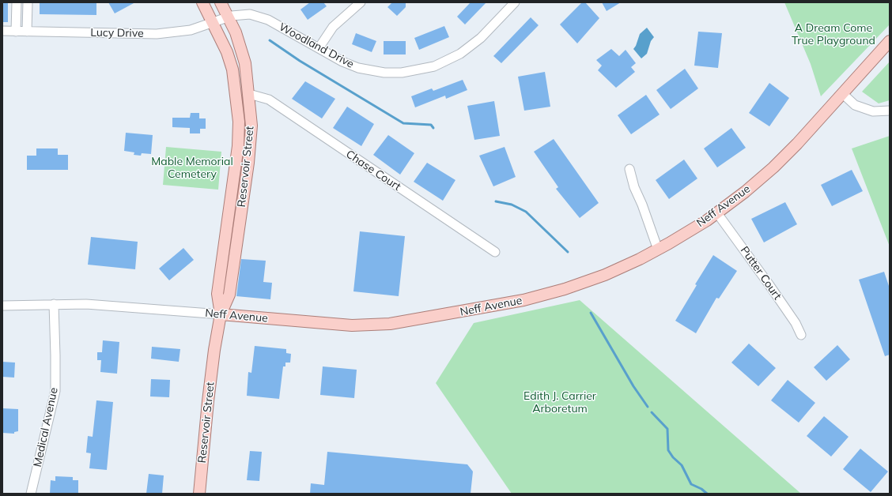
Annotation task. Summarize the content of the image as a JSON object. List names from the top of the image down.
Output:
{
  "streets": {
    "main road": ["Reservoir Street", "Neff Avenue"],
    "street": [
      "Lucy Drive",
      "Woodland Drive",
      "Chase Court",
      "Putter Court",
      "Medical Avenue"
    ]
  },
  "crossings": [
    ["Lucy Drive", "Woodland Drive"],
    ["Lucy Drive", "Reservoir Street"],
    ["Woodland Drive", "Reservoir Street"],
    ["Reservoir Street", "Chase Court"],
    ["Reservoir Street", "Neff Avenue"],
    ["Neff Avenue", "Putter Court"],
    ["Neff Avenue", "Medical Avenue"]
  ],
  "parks": ["A Dream Come True Playground", "Mable Memorial Cemetery", "Edith J. Carrier Arboretum"]
}
